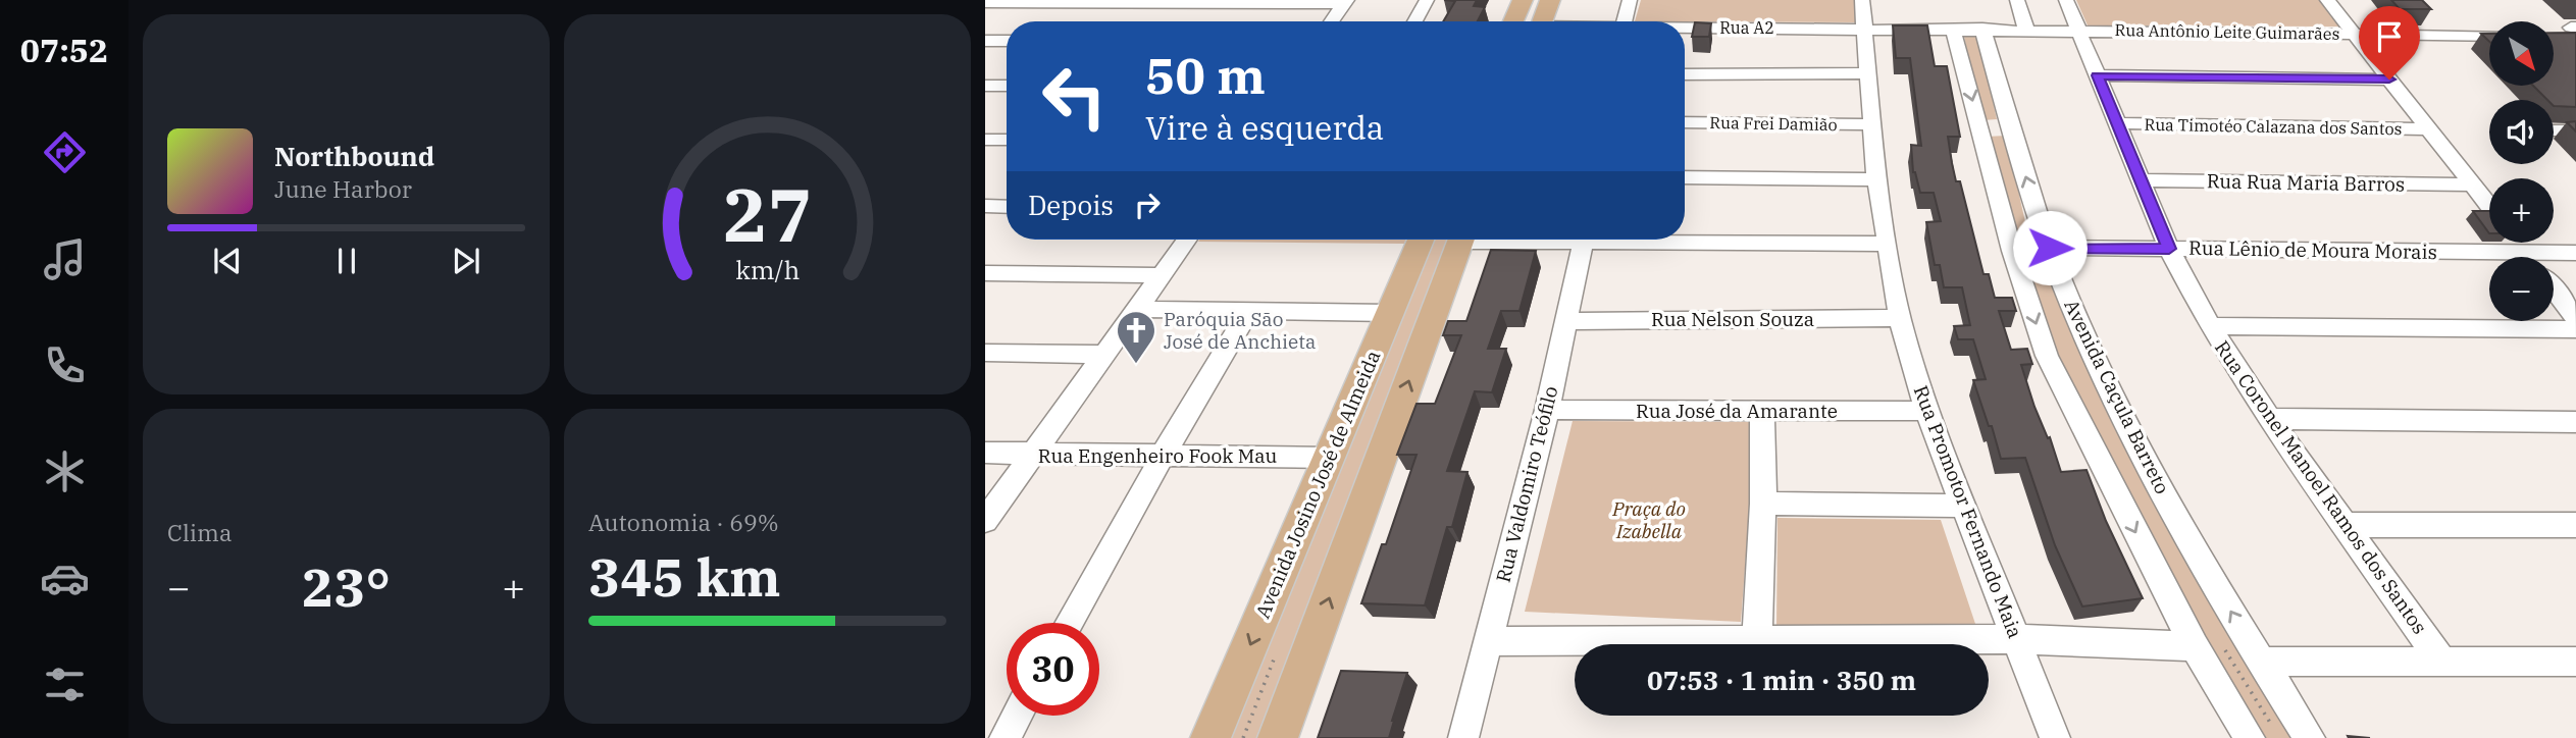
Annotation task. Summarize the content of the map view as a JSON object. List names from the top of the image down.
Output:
{
  "streets": {
    "main road": ["Avenida Josino José de Almeida"],
    "street": [
      "Rua A2",
      "Rua Antônio Leite Guimarães",
      "Rua Frei Damião",
      "Rua Timotéo Calazana dos Santos",
      "Rua Rua Maria Barros",
      "Rua Lênio de Moura Morais",
      "Rua Nelson Souza",
      "Avenida Caçula Barreto",
      "Rua José da Amarante",
      "Rua Engenheiro Fook Mau",
      "Rua Valdomiro Teófilo",
      "Rua Coronel Manoel Ramos dos Santos",
      "Rua Promotor Fernando Maia"
    ]
  },
  "crossings": [
    ["Rua A2", "Rua Antônio Leite Guimarães"],
    ["Rua A2", "Avenida Caçula Barreto"],
    ["Rua A2", "Rua Promotor Fernando Maia"],
    ["Rua Antônio Leite Guimarães", "Avenida Caçula Barreto"],
    ["Rua Antônio Leite Guimarães", "Rua Coronel Manoel Ramos dos Santos"],
    ["Rua Frei Damião", "Rua Promotor Fernando Maia"],
    ["Rua Timotéo Calazana dos Santos", "Rua Coronel Manoel Ramos dos Santos"],
    ["Rua Rua Maria Barros", "Rua Coronel Manoel Ramos dos Santos"],
    ["Rua Lênio de Moura Morais", "Avenida Caçula Barreto"],
    ["Rua Lênio de Moura Morais", "Rua Coronel Manoel Ramos dos Santos"],
    ["Rua Nelson Souza", "Rua Valdomiro Teófilo"],
    ["Rua Nelson Souza", "Rua Promotor Fernando Maia"],
    ["Rua José da Amarante", "Rua Valdomiro Teófilo"],
    ["Rua José da Amarante", "Rua Promotor Fernando Maia"],
    ["Rua Engenheiro Fook Mau", "Avenida Josino José de Almeida"]
  ],
  "parks": ["Praça do Izabella"],
  "places": {
    "church": ["Paróquia São José de Anchieta"]
  },
  "north": "bottom right",
  "page": {
    "tabs": "07:52",
    "map_buttons": ["+", "−"],
    "turn": ["50 m", "Vire à esquerda"],
    "song": ["Northbound", "June Harbor"],
    "then": "Depois",
    "tile": [
      "Clima",
      ["Autonomia · 69%", "345 km"]
    ],
    "heat": ["−", "23°", "+"],
    "limit": "30",
    "trip": "07:53 · 1 min · 350 m",
    "gauge": ["27", "km/h"]
  }
}
